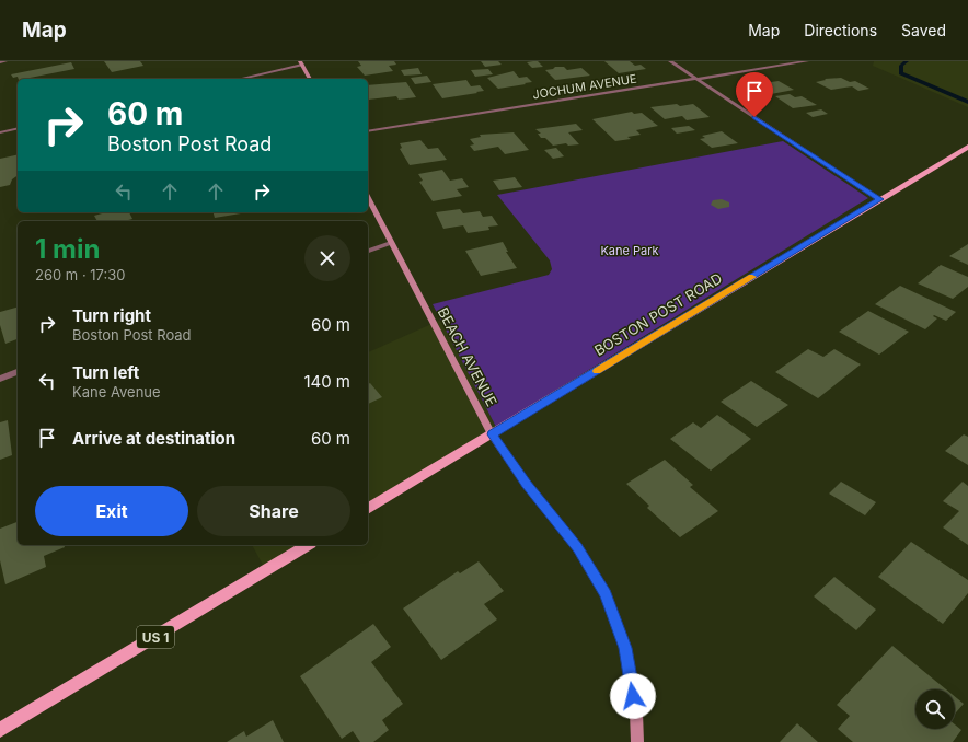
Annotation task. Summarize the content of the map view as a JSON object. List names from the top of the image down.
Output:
{
  "streets": {
    "main road": ["BOSTON POST ROAD", "US 1"],
    "street": ["JOCHUM AVENUE", "BEACH AVENUE"]
  },
  "crossings": [
    ["BOSTON POST ROAD", "BEACH AVENUE"]
  ],
  "parks": ["Kane Park"],
  "page": {
    "header": "Map",
    "nav": ["Map", "Directions", "Saved"],
    "turn": ["60 m", "Boston Post Road"],
    "heading": ["1 min", "260 m · 17:30"],
    "list": [
      {
        "name": "Turn right",
        "note": "Boston Post Road",
        "value": "60 m"
      },
      {
        "name": "Turn left",
        "note": "Kane Avenue",
        "value": "140 m"
      },
      {
        "name": "Arrive at destination",
        "value": "60 m"
      }
    ],
    "buttons": ["Exit", "Share"]
  }
}
